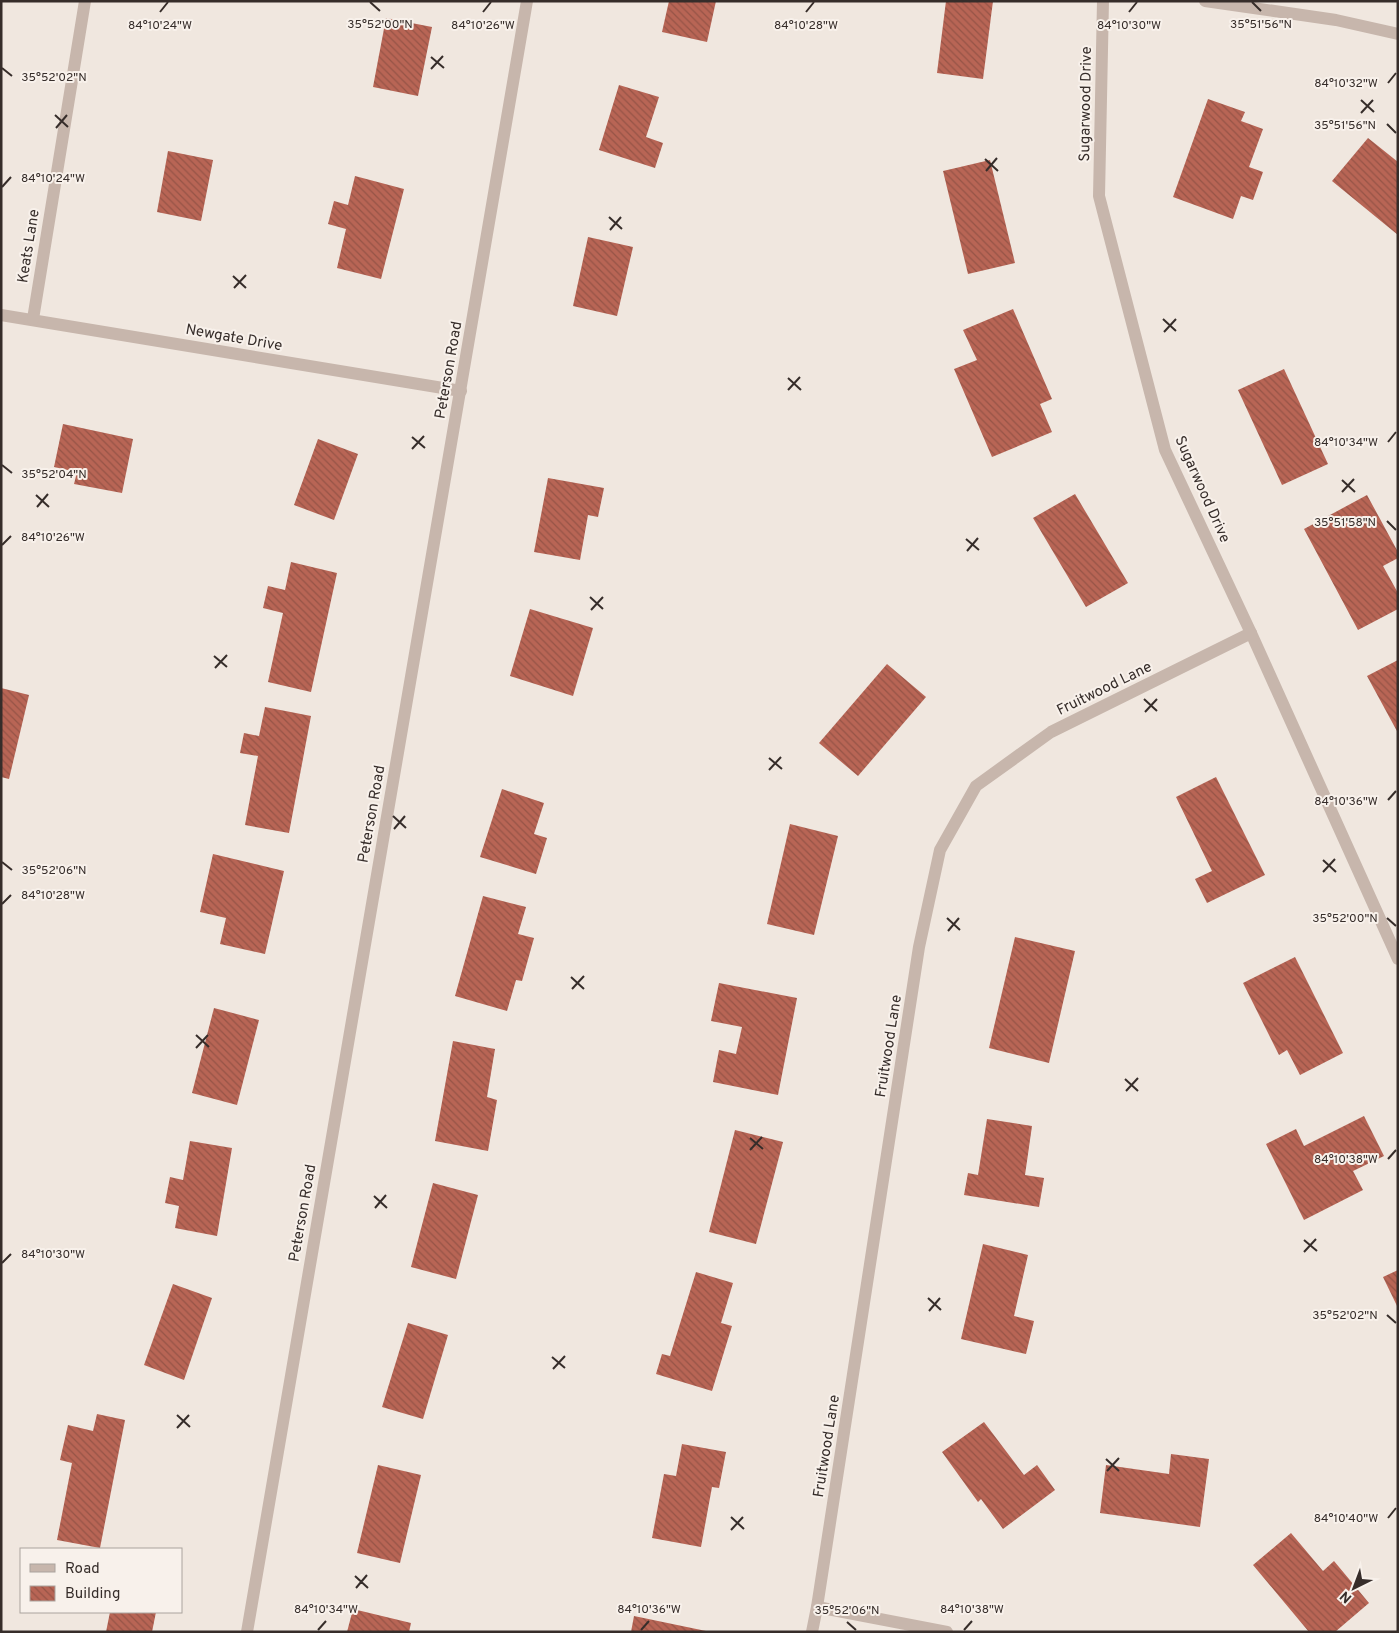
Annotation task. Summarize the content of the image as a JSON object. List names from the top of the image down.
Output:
{
  "streets": {
    "street": [
      "Sugarwood Drive",
      "Keats Lane",
      "Newgate Drive",
      "Peterson Road",
      "Fruitwood Lane"
    ]
  },
  "crossings": [
    ["Sugarwood Drive", "Fruitwood Lane"],
    ["Keats Lane", "Newgate Drive"],
    ["Newgate Drive", "Peterson Road"]
  ],
  "legend": ["Road", "Building"],
  "north": "bottom left",
  "coordinates": [
    "35°51'56\"N",
    "35°52'00\"N",
    "84°10'26\"W",
    "84°10'28\"W",
    "84°10'30\"W",
    "84°10'24\"W",
    "35°52'02\"N",
    "84°10'32\"W",
    "84°10'34\"W",
    "35°52'04\"N",
    "35°51'58\"N",
    "84°10'36\"W",
    "35°52'06\"N",
    "84°10'38\"W",
    "84°10'40\"W"
  ]
}
